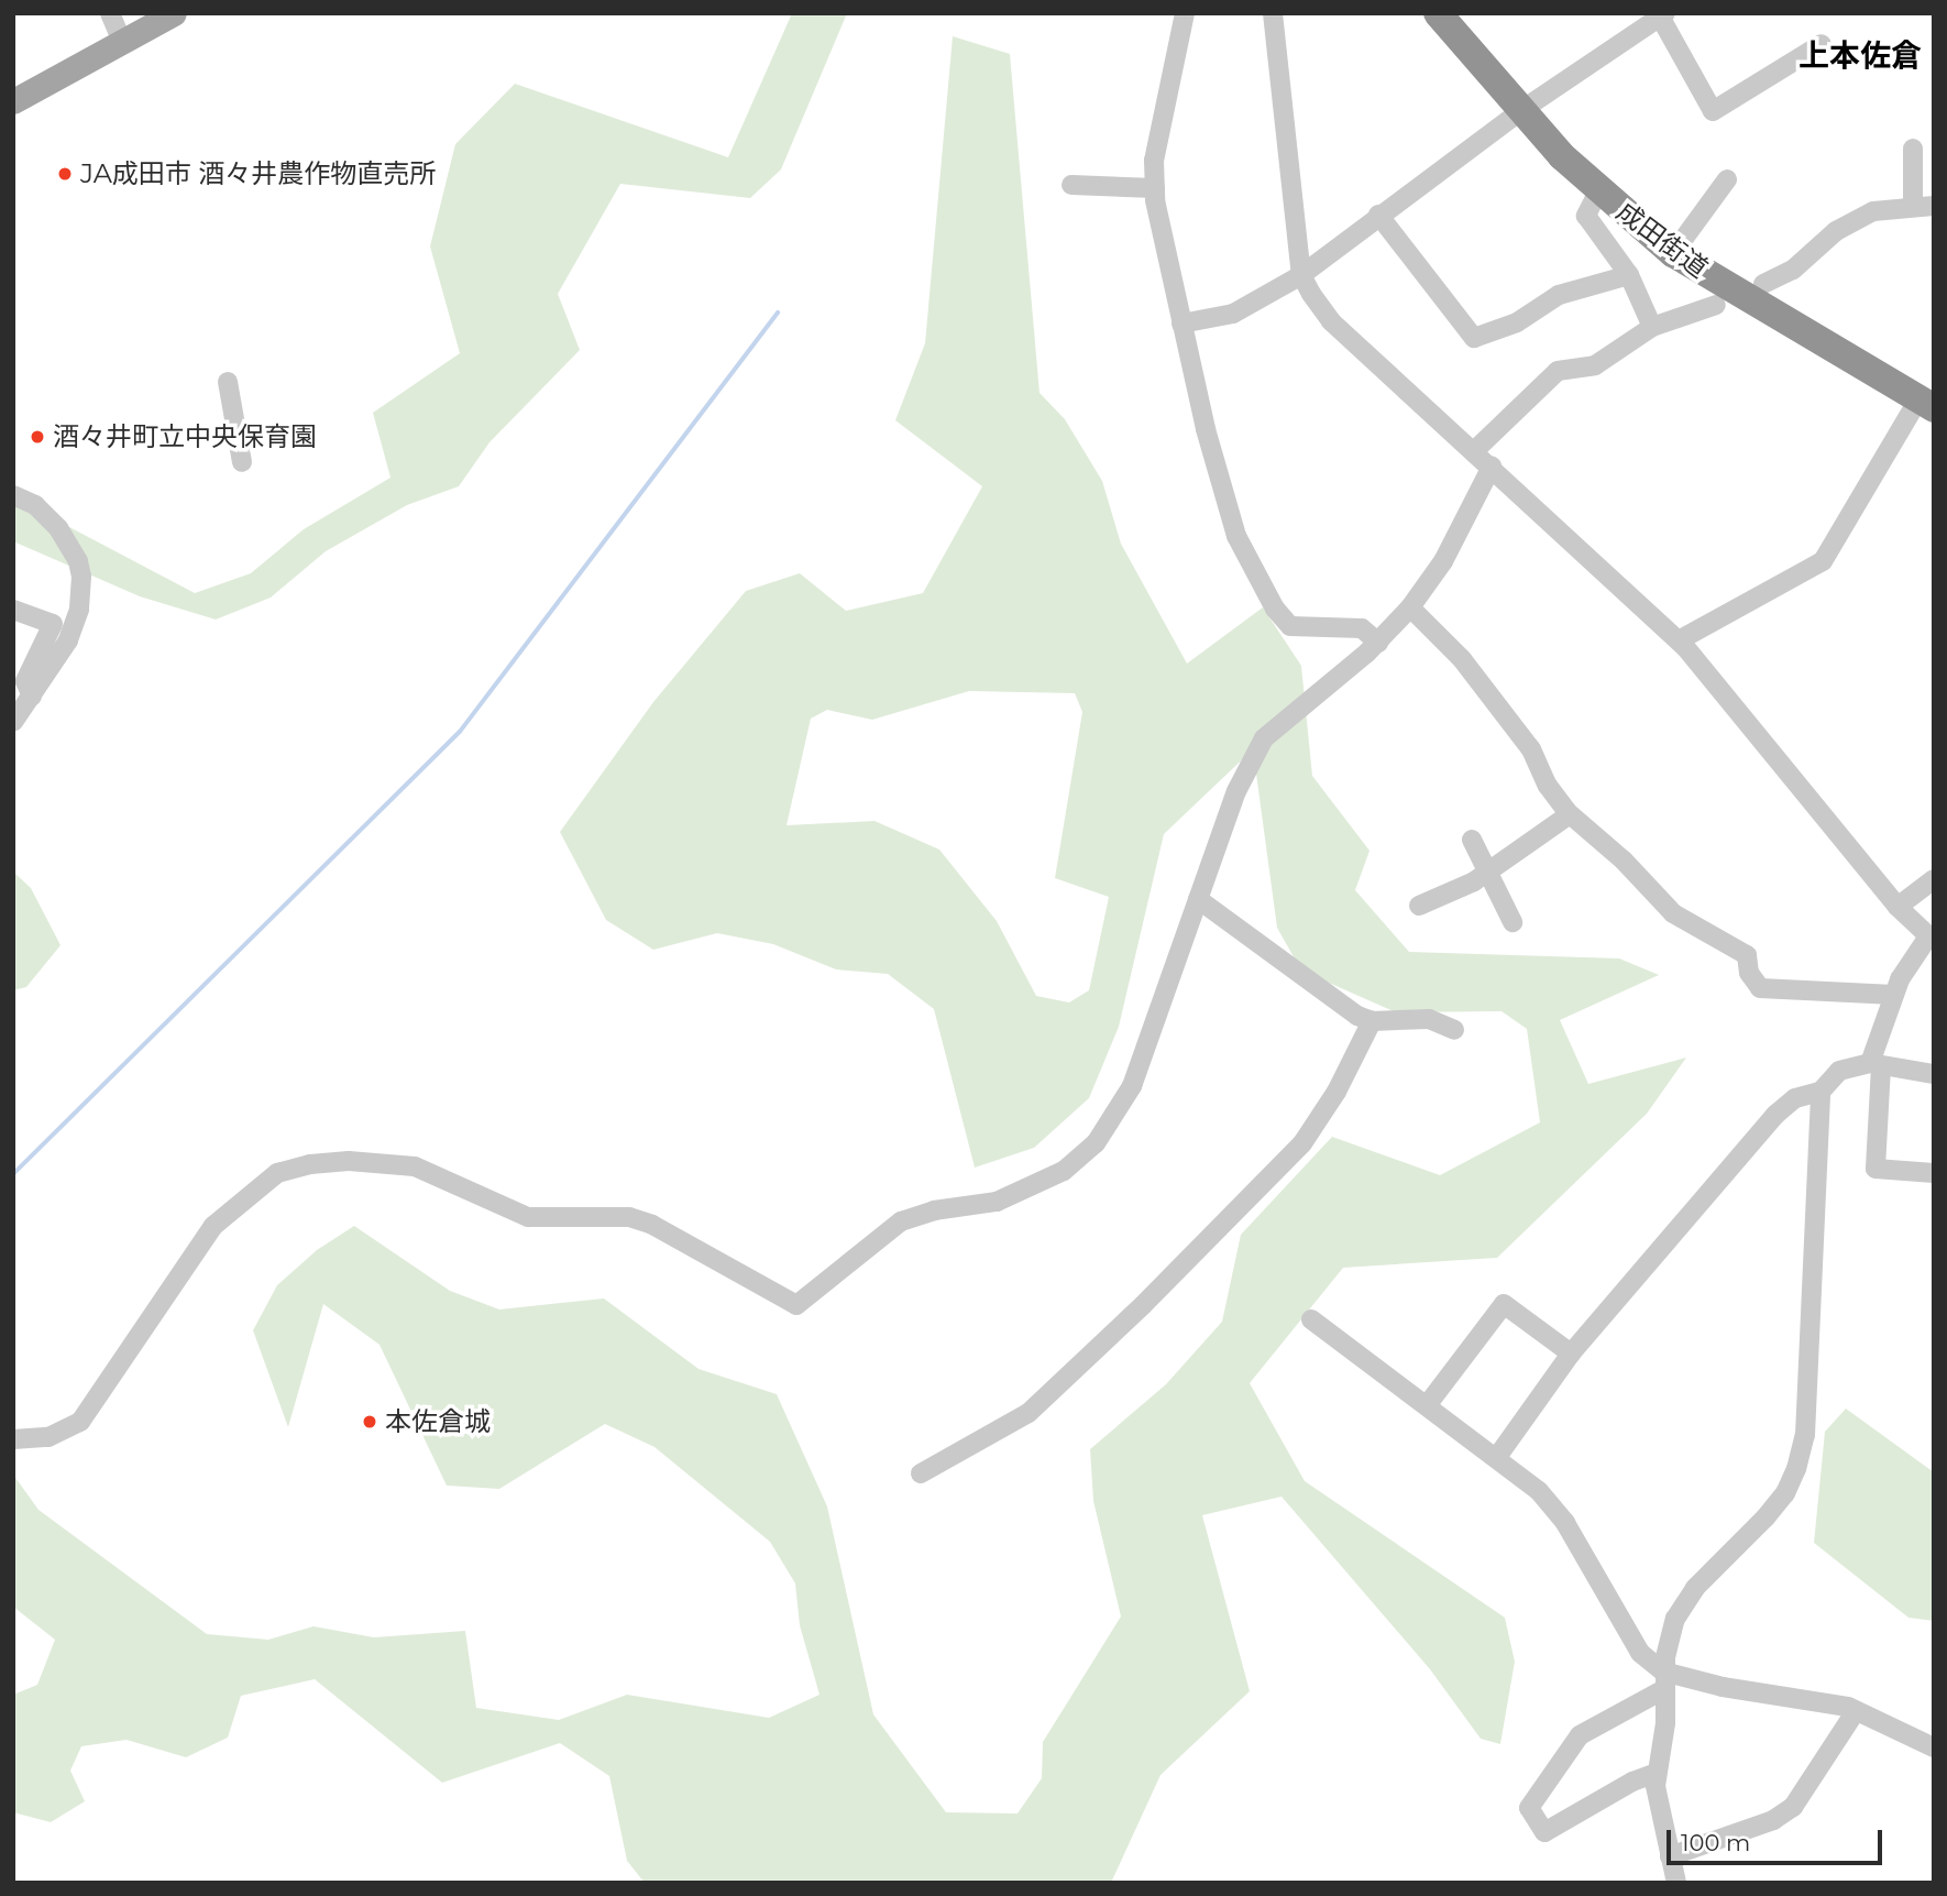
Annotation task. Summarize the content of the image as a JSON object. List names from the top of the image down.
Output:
{
  "streets": {
    "highway": ["成田街道"]
  },
  "districts": ["上本佐倉"],
  "places": ["JA成田市 酒々井農作物直売所", "酒々井町立中央保育園", "本佐倉城"],
  "scale_bar": "100 m"
}
